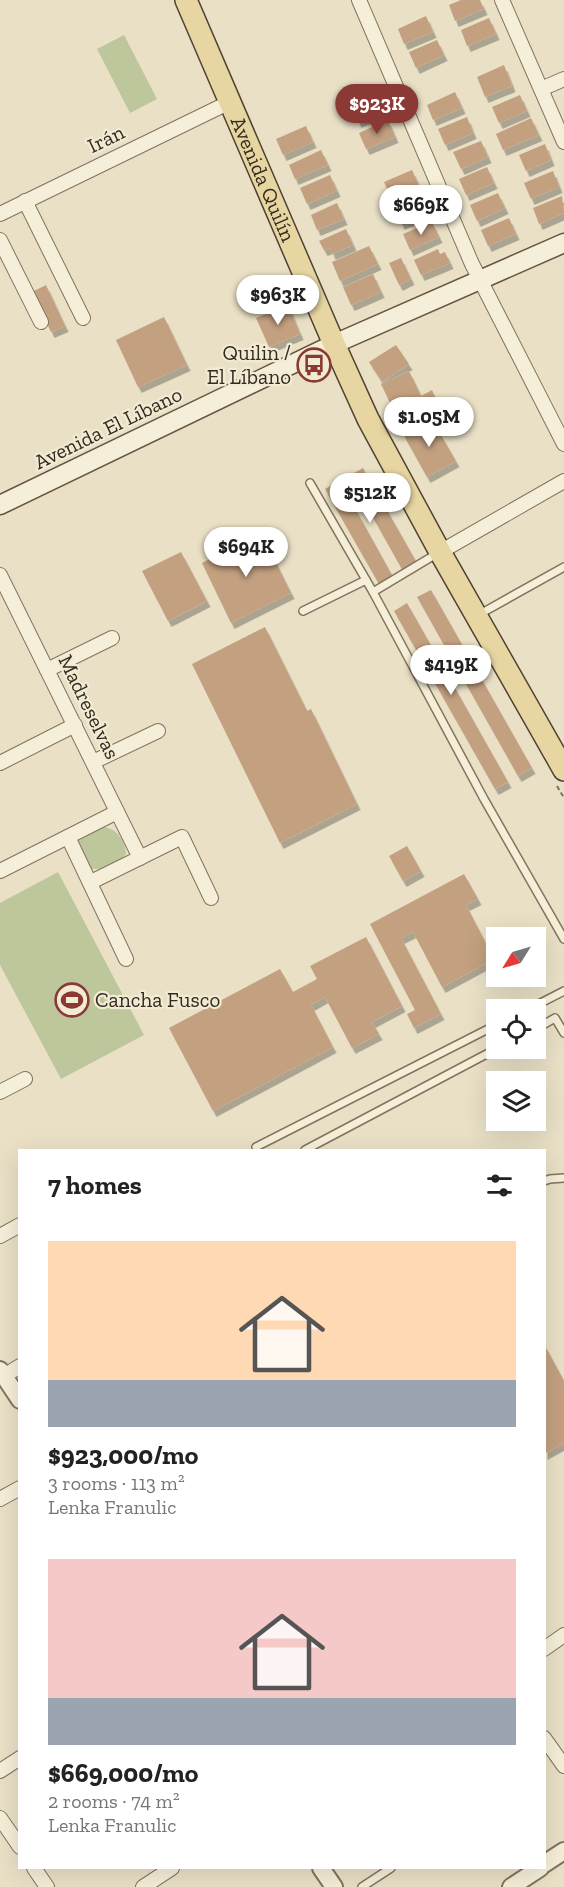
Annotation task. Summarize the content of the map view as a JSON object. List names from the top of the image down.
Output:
{
  "streets": {
    "main road": ["Avenida Quilín", "Avenida El Líbano"],
    "street": ["Irán", "Madreselvas"]
  },
  "crossings": [
    ["Irán", "Avenida Quilín"],
    ["Avenida Quilín", "Avenida El Líbano"]
  ],
  "places": {
    "bus stop": ["Quilin / El Líbano"],
    "sports": ["Cancha Fusco"]
  },
  "north": "bottom left",
  "page": {
    "price": [
      "$923K",
      "$669K",
      "$963K",
      "$1.05M",
      "$512K",
      "$694K",
      "$419K"
    ],
    "heading": "7 homes",
    "list": [
      {
        "name": "$923,000/mo",
        "note": "3 rooms · 113 m² · Lenka Franulic"
      },
      {
        "name": "$669,000/mo",
        "note": "2 rooms · 74 m² · Lenka Franulic"
      }
    ]
  }
}
